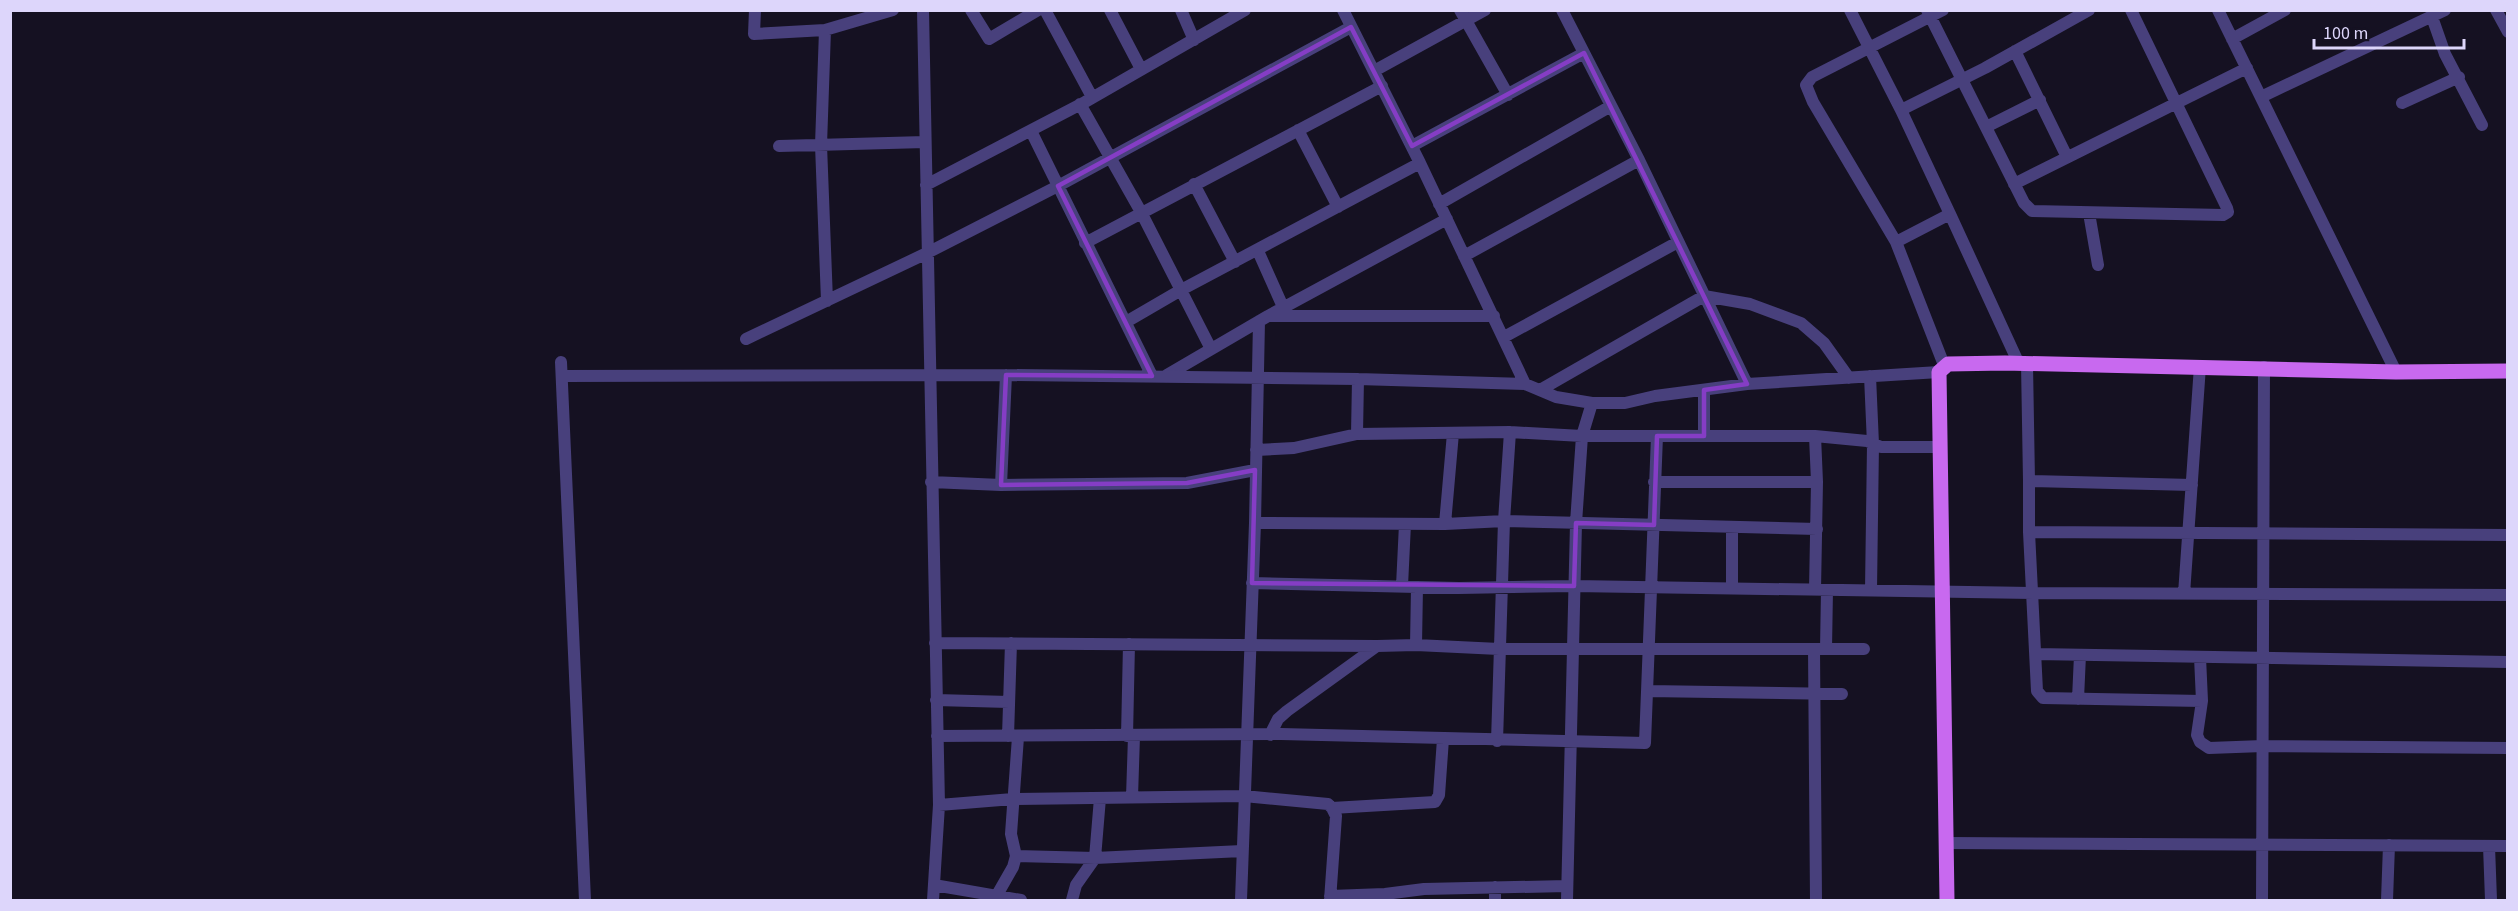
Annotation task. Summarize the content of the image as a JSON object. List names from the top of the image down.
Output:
{
  "scale_bar": "100 m"
}
